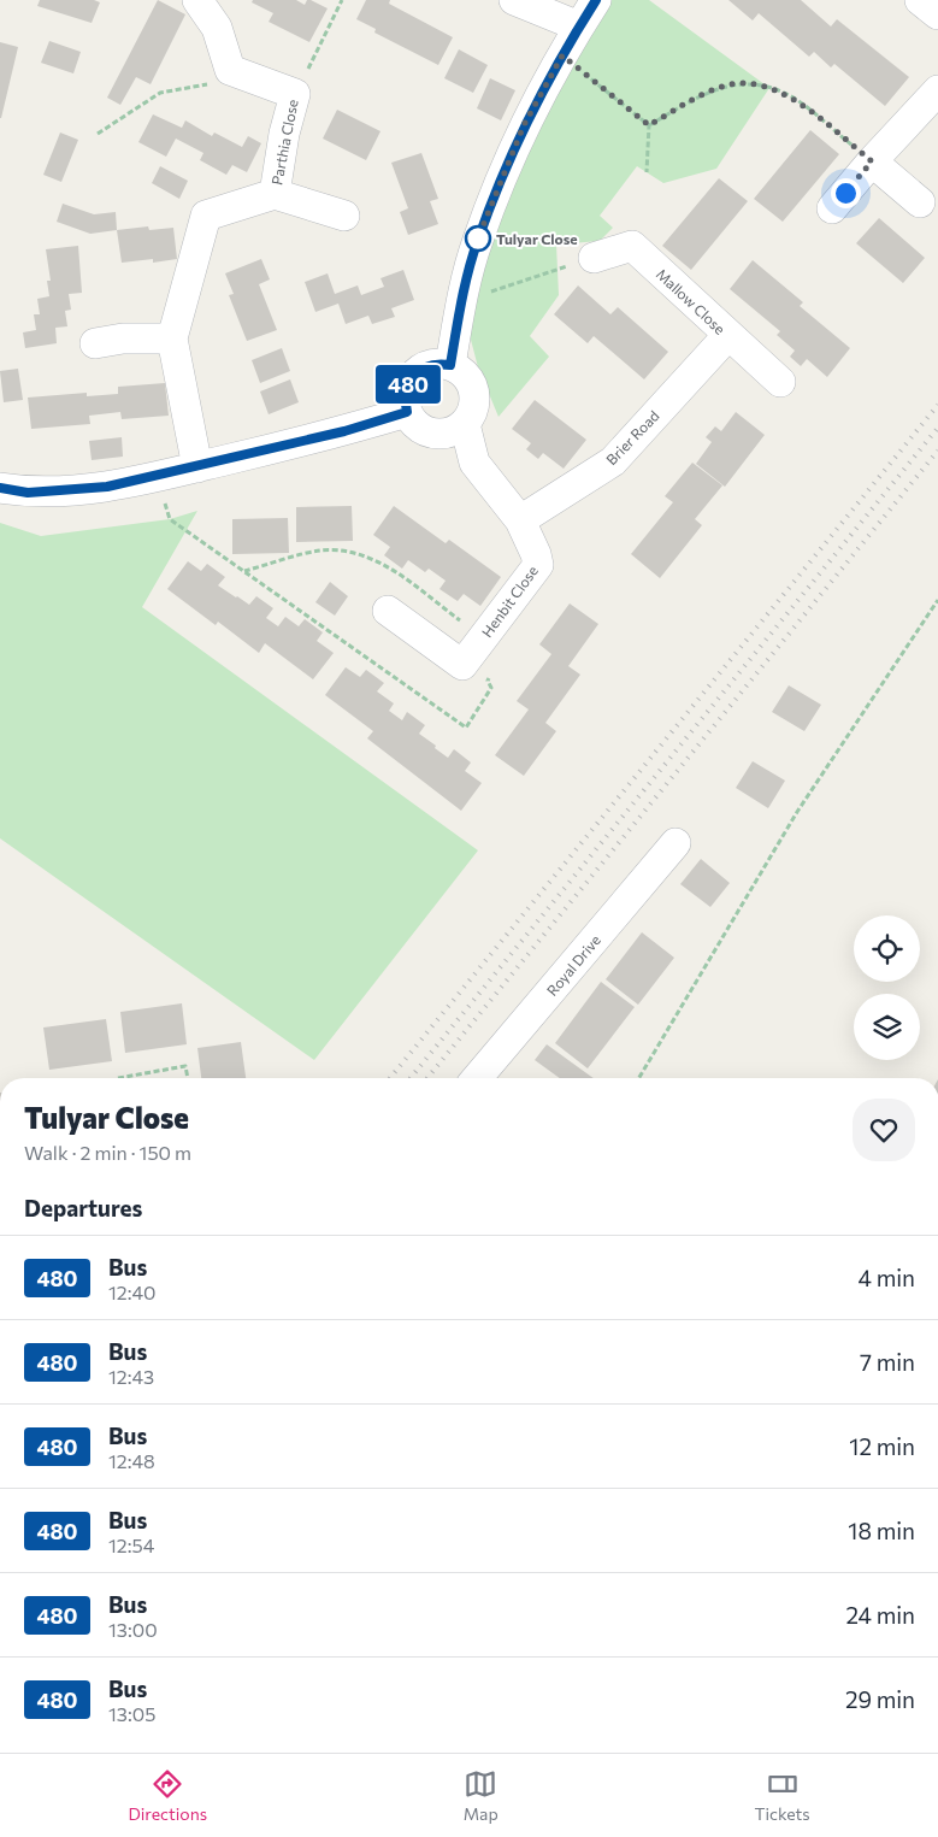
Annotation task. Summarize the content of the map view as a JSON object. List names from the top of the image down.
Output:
{
  "streets": {
    "street": [
      "Parthia Close",
      "Mallow Close",
      "Brier Road",
      "Henbit Close",
      "Royal Drive"
    ]
  },
  "crossings": [
    ["Mallow Close", "Brier Road"],
    ["Brier Road", "Henbit Close"]
  ],
  "places": ["Tulyar Close"],
  "lines": ["bus line 480"],
  "page": {
    "on_map": "480",
    "heading": [
      ["Tulyar Close", "Walk · 2 min · 150 m"],
      "Departures"
    ],
    "list": [
      {
        "mark": "480",
        "name": "Bus",
        "note": "12:40",
        "value": "4 min"
      },
      {
        "mark": "480",
        "name": "Bus",
        "note": "12:43",
        "value": "7 min"
      },
      {
        "mark": "480",
        "name": "Bus",
        "note": "12:48",
        "value": "12 min"
      },
      {
        "mark": "480",
        "name": "Bus",
        "note": "12:54",
        "value": "18 min"
      },
      {
        "mark": "480",
        "name": "Bus",
        "note": "13:00",
        "value": "24 min"
      },
      {
        "mark": "480",
        "name": "Bus",
        "note": "13:05",
        "value": "29 min"
      }
    ],
    "tabs": ["Directions", "Map", "Tickets"]
  }
}
